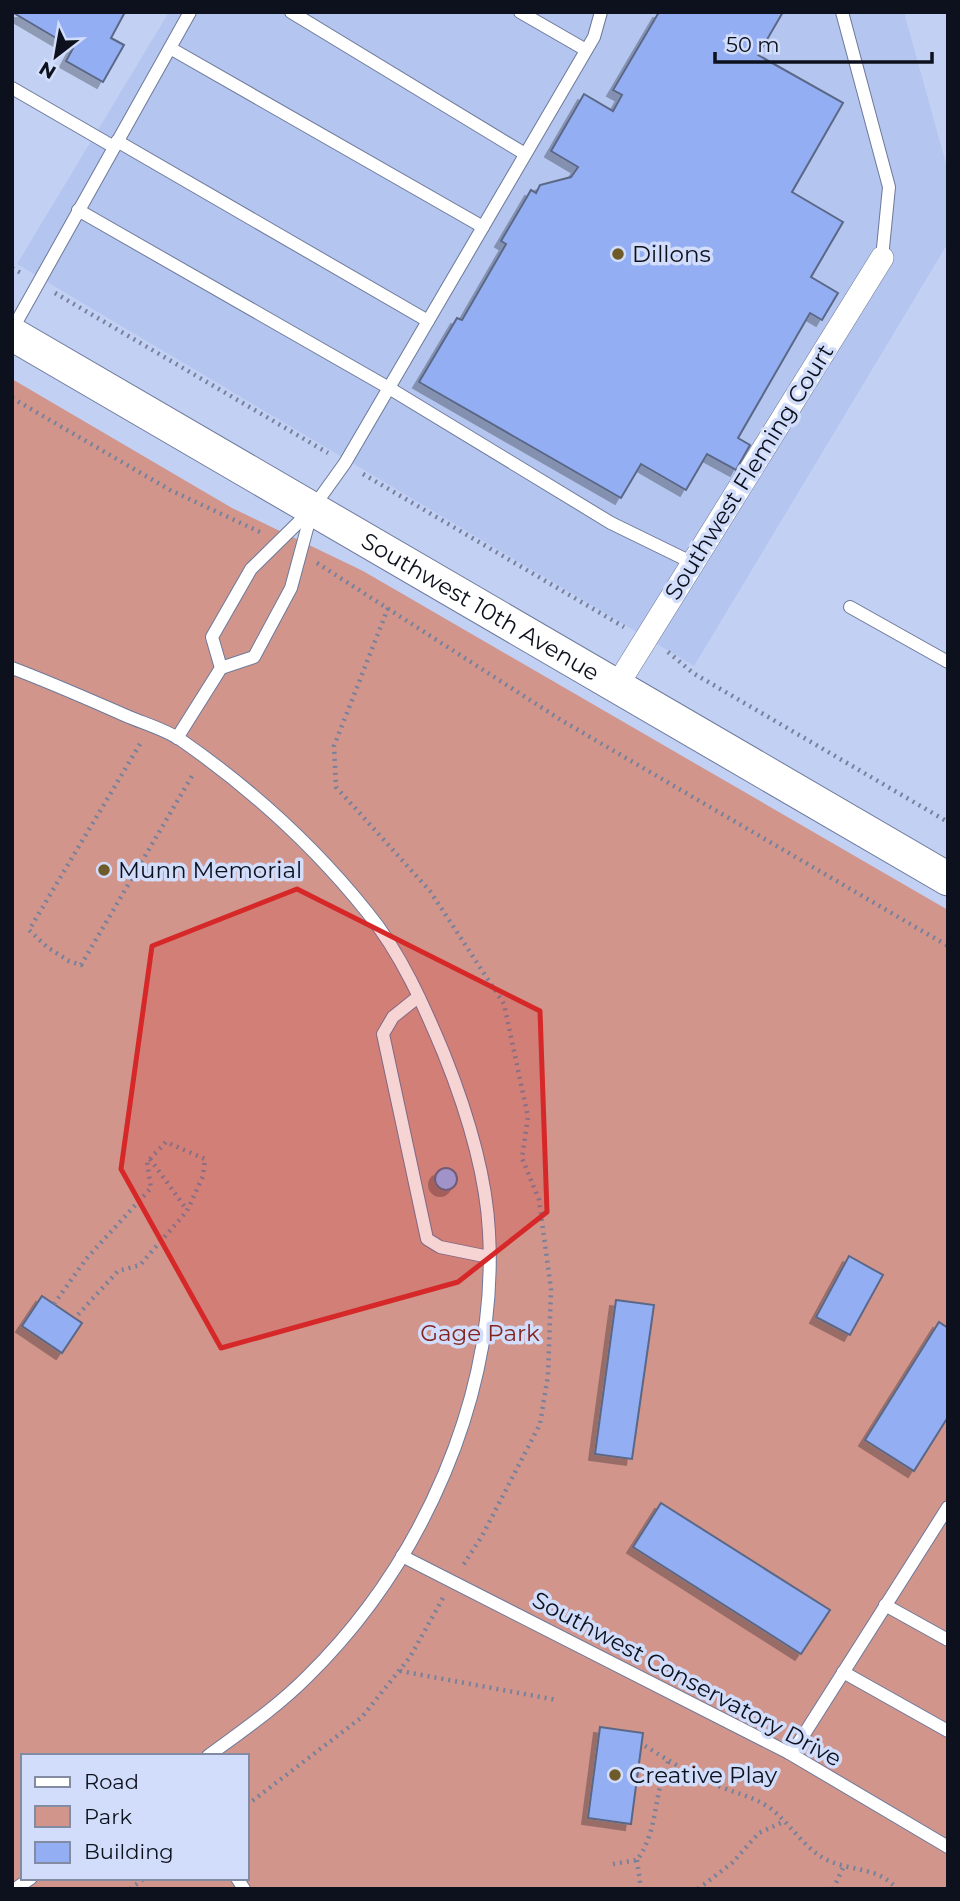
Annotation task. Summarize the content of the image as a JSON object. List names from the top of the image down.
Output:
{
  "streets": {
    "main road": ["Southwest 10th Avenue"],
    "street": ["Southwest Fleming Court"],
    "lane": ["Southwest Conservatory Drive"]
  },
  "crossings": [
    ["Southwest Fleming Court", "Southwest 10th Avenue"]
  ],
  "parks": ["Gage Park"],
  "places": ["Dillons", "Munn Memorial", "Creative Play"],
  "legend": ["Road", "Park", "Building"],
  "scale_bar": "50 m",
  "north": "bottom left"
}
